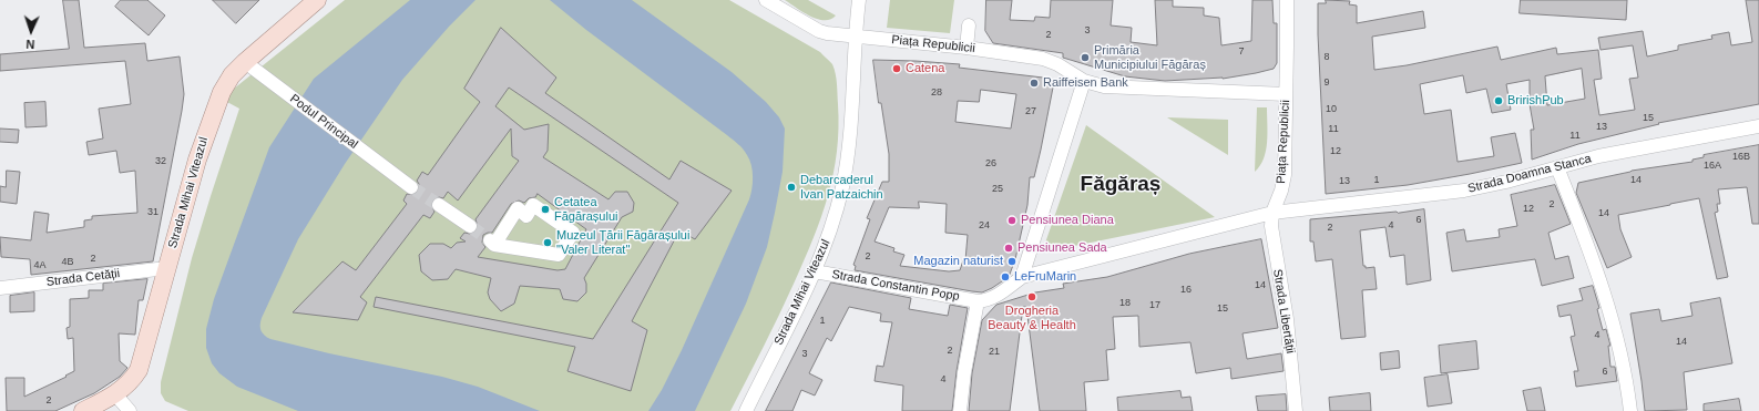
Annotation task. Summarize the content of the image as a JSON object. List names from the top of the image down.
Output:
{
  "streets": {
    "main road": ["Strada Mihai Viteazul"],
    "street": [
      "Piața Republicii",
      "Podul Principal",
      "Strada Doamna Stanca",
      "Strada Cetății",
      "Strada Constantin Popp",
      "Strada Libertății"
    ]
  },
  "crossings": [
    ["Piața Republicii", "Strada Doamna Stanca"],
    ["Piața Republicii", "Strada Mihai Viteazul"],
    ["Piața Republicii", "Strada Libertății"],
    ["Podul Principal", "Strada Mihai Viteazul"],
    ["Strada Doamna Stanca", "Strada Libertății"],
    ["Strada Mihai Viteazul", "Strada Cetății"],
    ["Strada Mihai Viteazul", "Strada Constantin Popp"]
  ],
  "districts": ["Făgăraș"],
  "places": [
    "Primăria Municipiului Făgăraș",
    "Catena",
    "Raiffeisen Bank",
    "BririshPub",
    "Debarcaderul Ivan Patzaichin",
    "Cetatea Făgărașului",
    "Pensiunea Diana",
    "Muzeul Țării Făgărașului \"Valer Literat\"",
    "Pensiunea Sada",
    "Magazin naturist",
    "LeFruMarin",
    "Drogheria Beauty & Health"
  ],
  "house_numbers": [
    "3",
    "2",
    "7",
    "8",
    "9",
    "28",
    "10",
    "27",
    "15",
    "13",
    "11",
    "11",
    "12",
    "16B",
    "32",
    "26",
    "16A",
    "1",
    "14",
    "13",
    "25",
    "2",
    "12",
    "31",
    "14",
    "6",
    "24",
    "4",
    "2",
    "2",
    "2",
    "4B",
    "4A",
    "14",
    "16",
    "18",
    "17",
    "15",
    "1",
    "4",
    "14",
    "2",
    "21",
    "3",
    "6",
    "4",
    "2"
  ],
  "north": "bottom"
}
